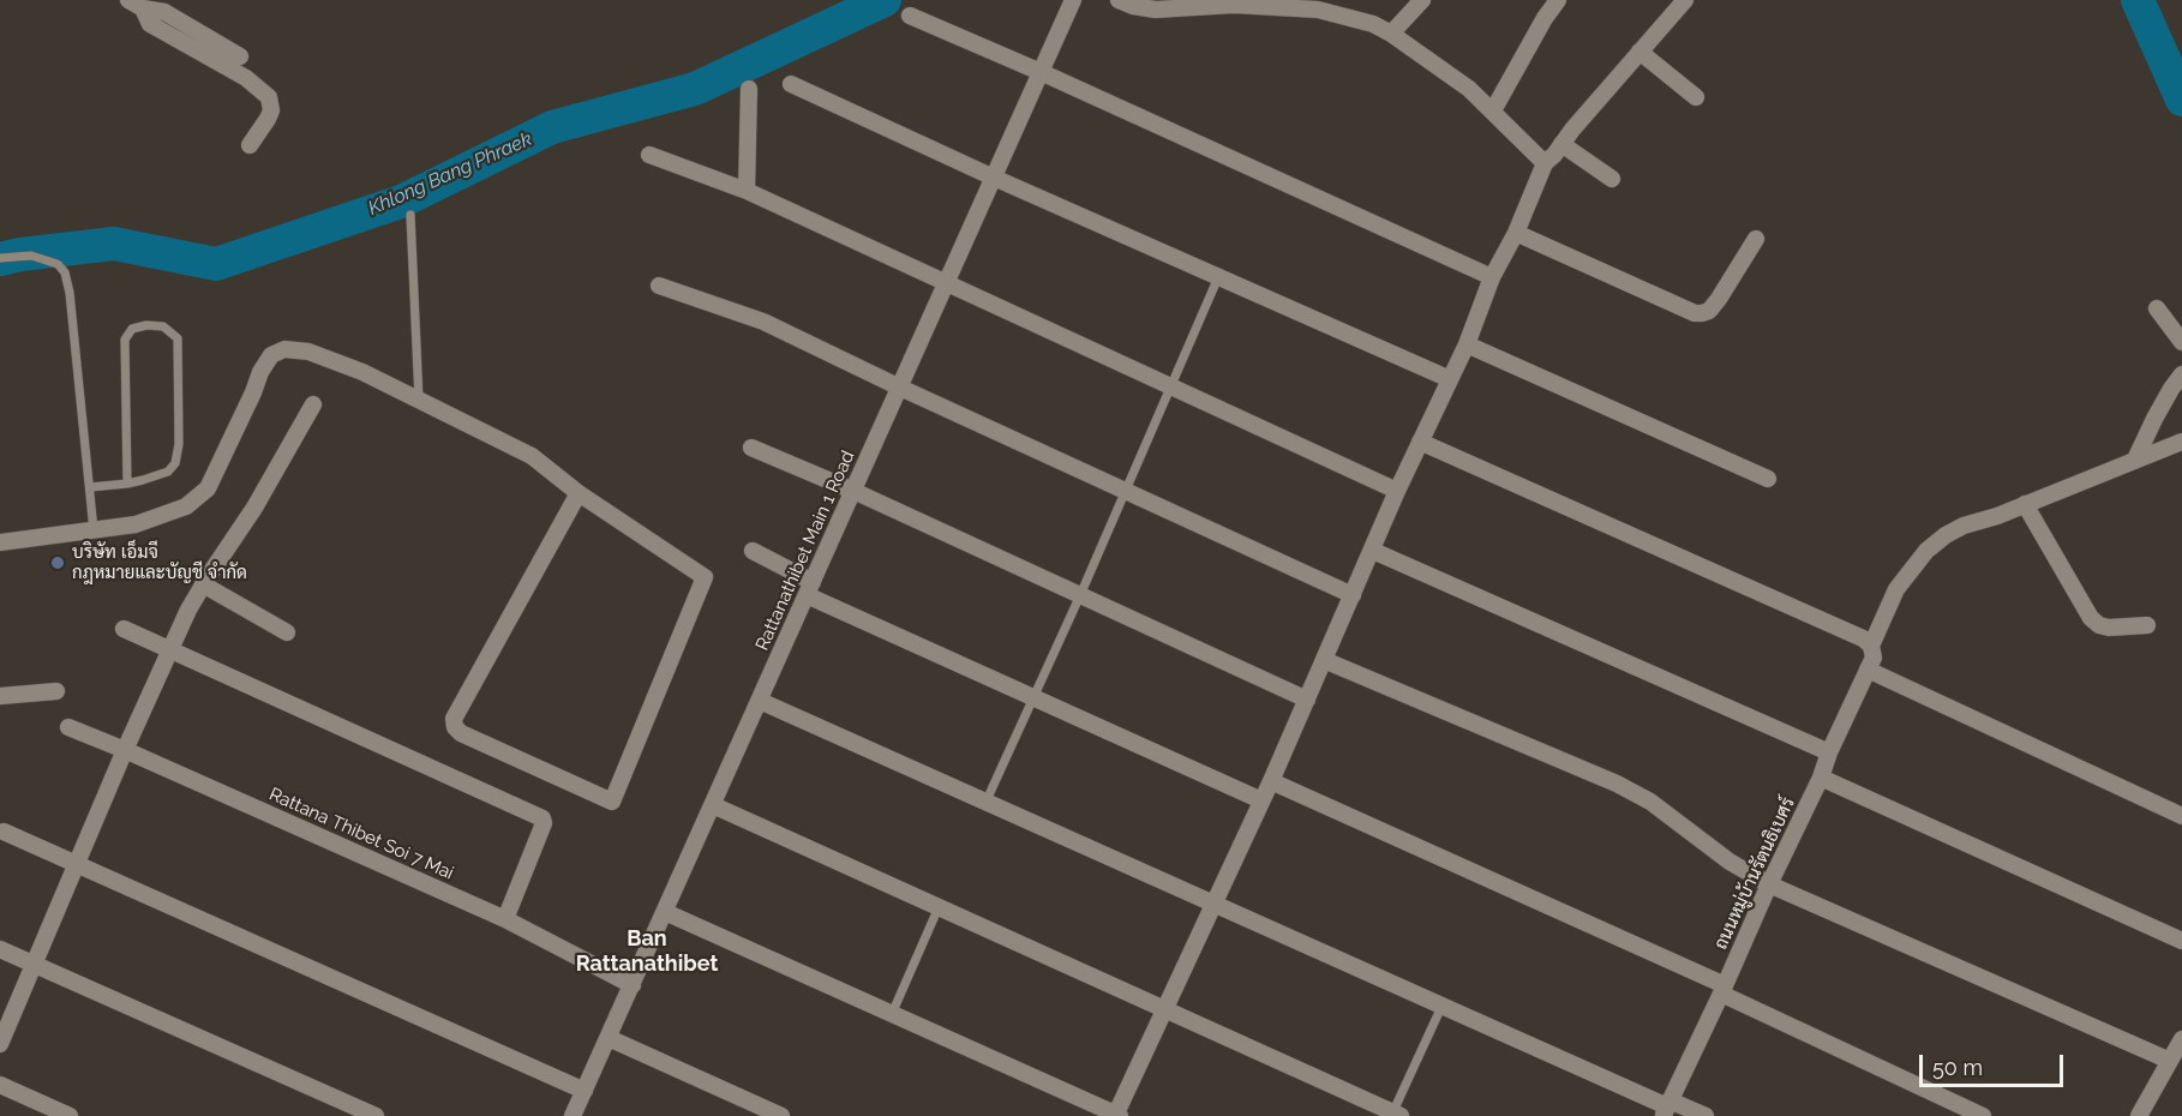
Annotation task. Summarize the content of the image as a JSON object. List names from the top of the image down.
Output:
{
  "streets": {
    "street": ["Rattanathibet Main 1 Road", "Rattana Thibet Soi 7 Mai", "ถนนหมู่บ้านรัตนธิเบศร์"]
  },
  "crossings": [
    ["Rattanathibet Main 1 Road", "Rattana Thibet Soi 7 Mai"]
  ],
  "districts": ["Ban Rattanathibet"],
  "water": ["Khlong Bang Phraek"],
  "places": ["บริษัท เอ็มจี กฎหมายและบัญชี จำกัด"],
  "scale_bar": "50 m"
}
